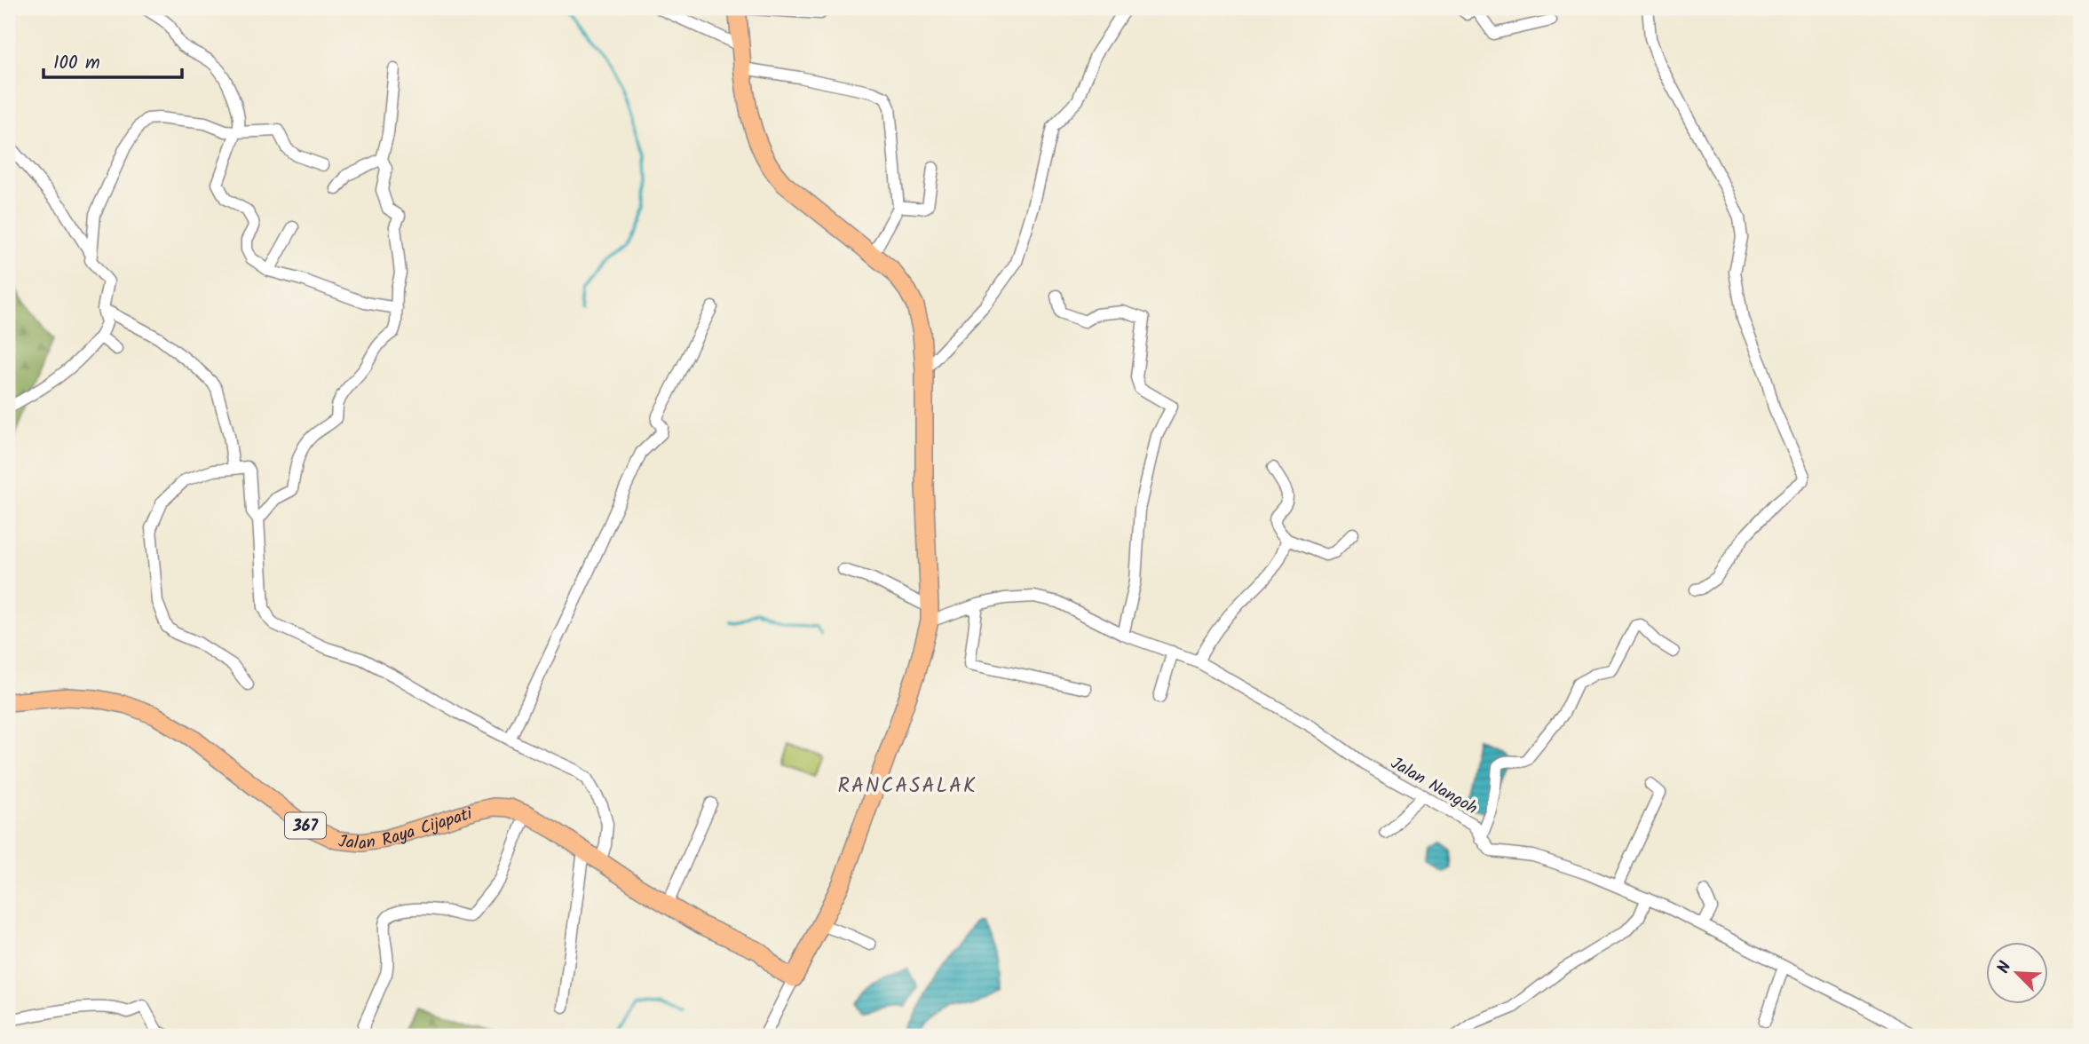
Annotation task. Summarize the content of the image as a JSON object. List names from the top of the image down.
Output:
{
  "streets": {
    "main road": ["Jalan Raya Cijapati", "367"],
    "street": ["Jalan Nangoh"]
  },
  "districts": ["RANCASALAK"],
  "scale_bar": "100 m",
  "north": "top left"
}
